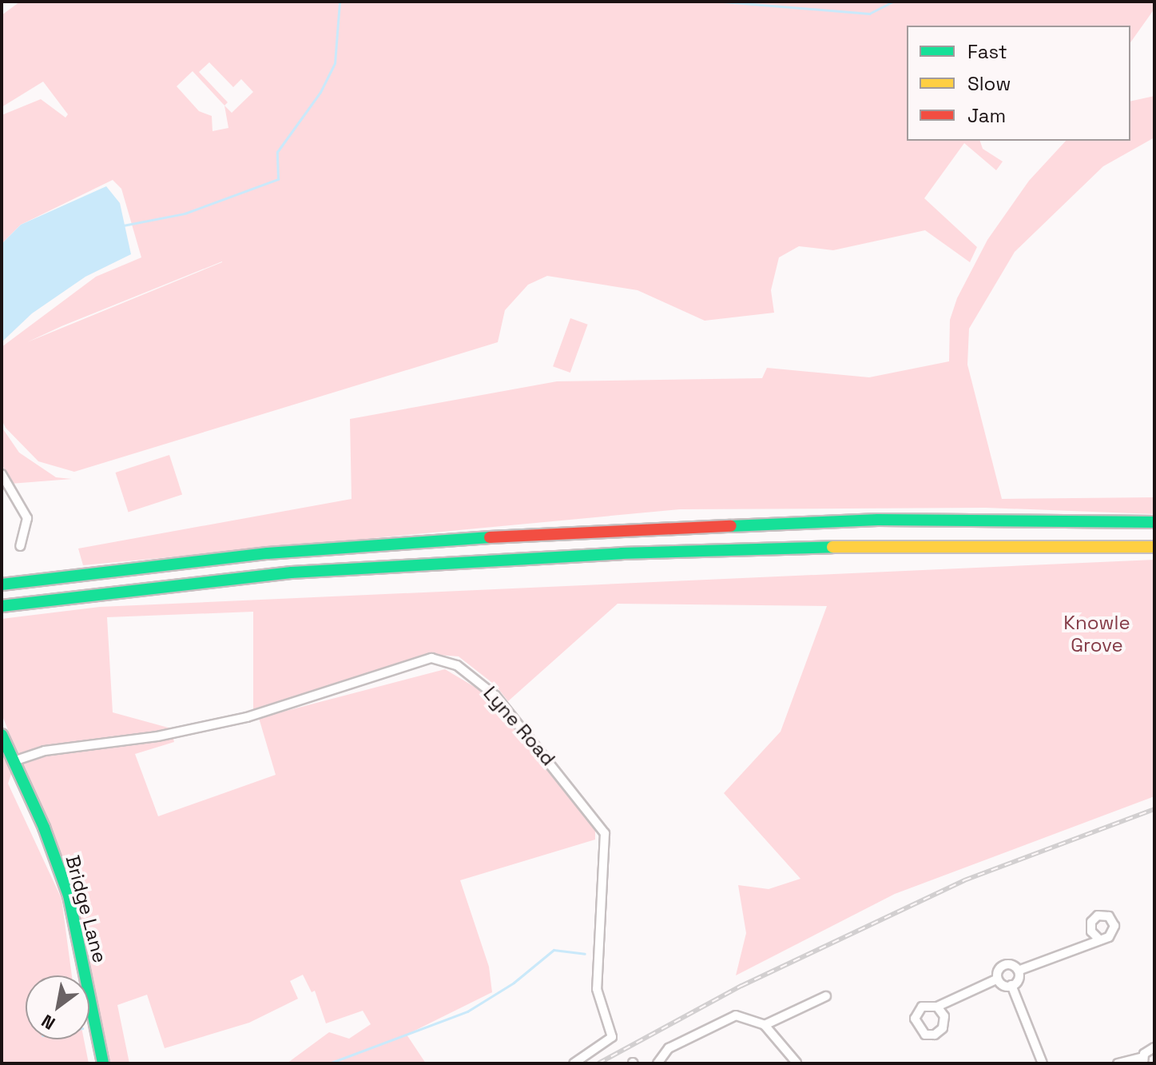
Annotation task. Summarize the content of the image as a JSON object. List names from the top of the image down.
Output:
{
  "streets": {
    "main road": ["Bridge Lane"],
    "street": ["Lyne Road"]
  },
  "crossings": [
    ["Lyne Road", "Bridge Lane"]
  ],
  "parks": ["Knowle Grove"],
  "legend": ["Fast", "Slow", "Jam"],
  "north": "bottom left"
}
